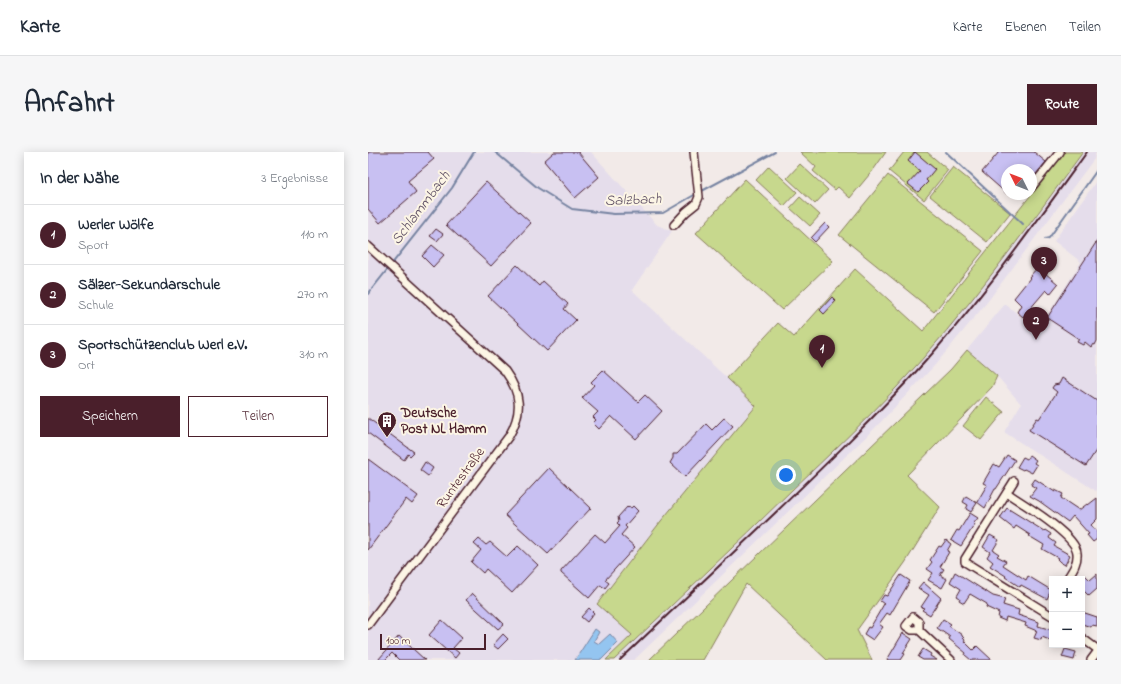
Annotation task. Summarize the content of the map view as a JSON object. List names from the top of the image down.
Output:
{
  "streets": {
    "street": ["Runtestraße"]
  },
  "water": ["Salzbach", "Schlammbach"],
  "places": {
    "building": ["Deutsche Post NL Hamm"]
  },
  "scale_bar": "100 m",
  "north": "top left",
  "page": {
    "header": "Karte",
    "nav": ["Karte", "Ebenen", "Teilen"],
    "title": "Anfahrt",
    "buttons": [
      "Route",
      ["Speichern", "Teilen"]
    ],
    "heading": ["In der Nähe", "3 Ergebnisse"],
    "list": [
      {
        "mark": "1",
        "name": "Werler Wölfe",
        "note": "Sport",
        "value": "110 m"
      },
      {
        "mark": "2",
        "name": "Sälzer-Sekundarschule",
        "note": "Schule",
        "value": "270 m"
      },
      {
        "mark": "3",
        "name": "Sportschützenclub Werl e.V.",
        "note": "Ort",
        "value": "310 m"
      }
    ],
    "pins": ["3", "2", "1"],
    "map_buttons": ["+", "−"],
    "scale": "100 m"
  }
}
